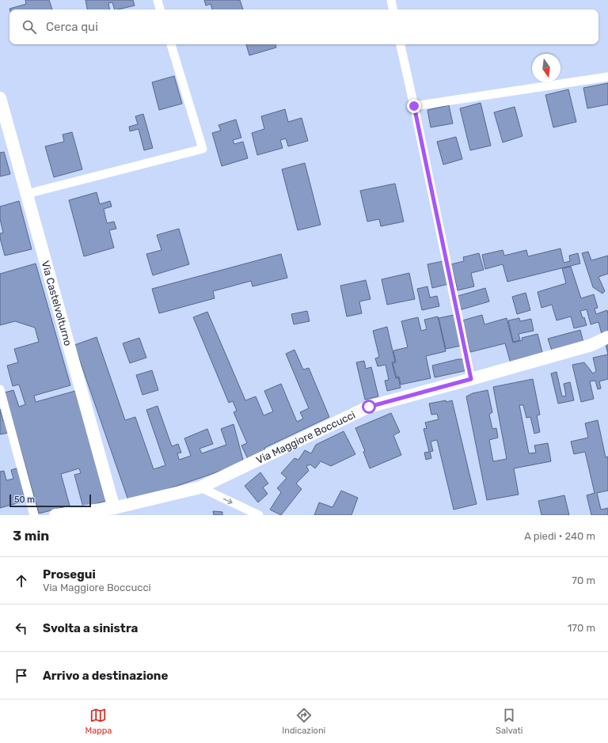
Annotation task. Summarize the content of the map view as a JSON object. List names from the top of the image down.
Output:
{
  "streets": {
    "street": ["Via Castelvolturno", "Via Maggiore Boccucci"]
  },
  "crossings": [
    ["Via Castelvolturno", "Via Maggiore Boccucci"]
  ],
  "scale_bar": "50 m",
  "north": "bottom",
  "page": {
    "search": "Cerca qui",
    "scale": "50 m",
    "heading": ["3 min", "A piedi · 240 m"],
    "list": [
      ["Prosegui", "Via Maggiore Boccucci", "70 m"],
      ["Svolta a sinistra", "170 m"],
      "Arrivo a destinazione"
    ],
    "nav": ["Mappa", "Indicazioni", "Salvati"]
  }
}
